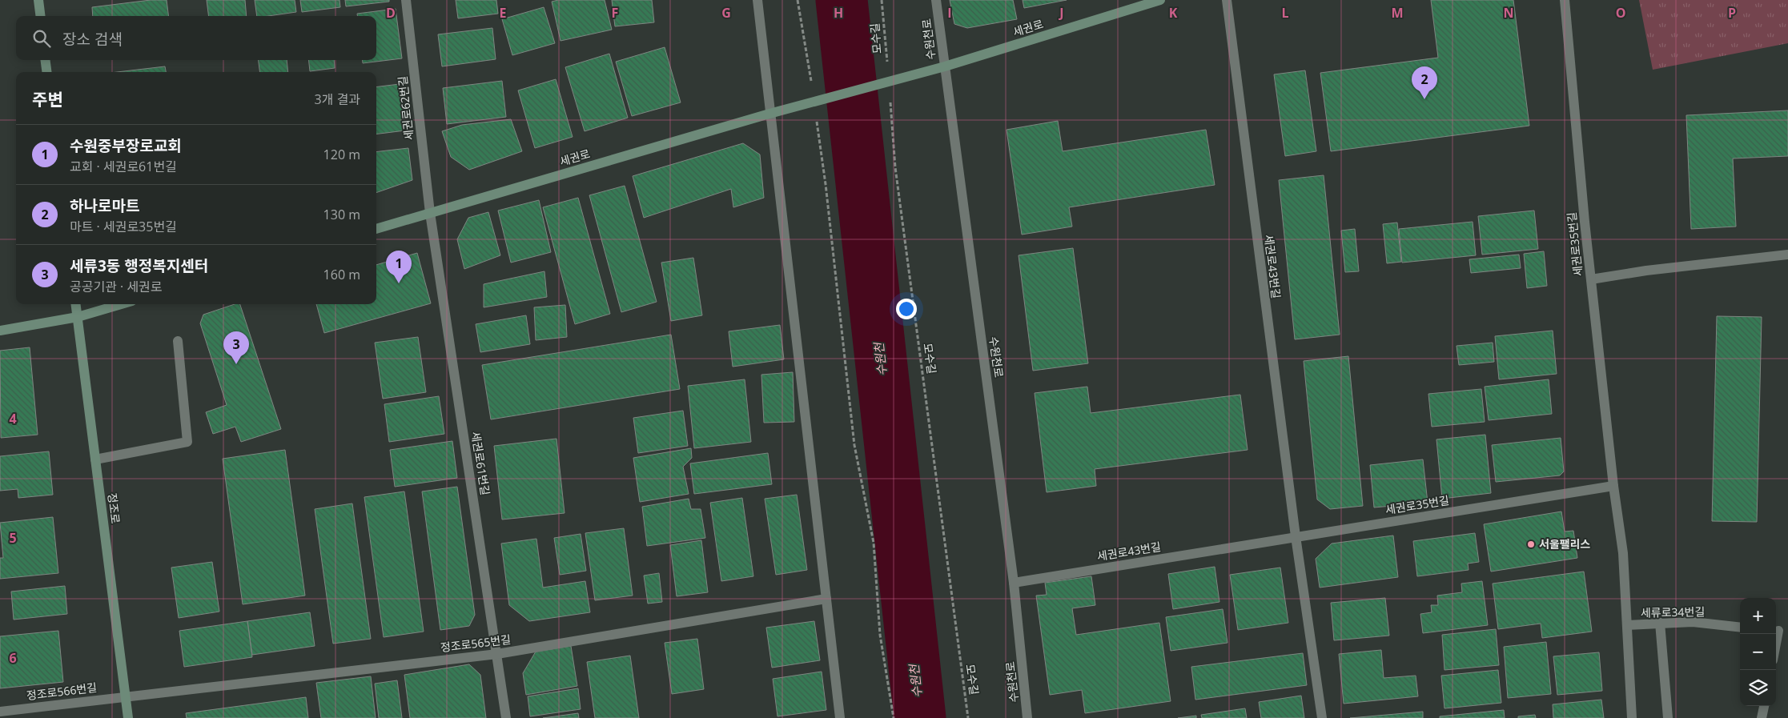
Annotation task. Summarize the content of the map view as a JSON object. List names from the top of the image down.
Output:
{
  "streets": {
    "street": [
      "세권로",
      "수원천로",
      "세권로62번길",
      "세권로35번길",
      "세권로43번길",
      "세권로61번길",
      "정조로",
      "세류로34번길",
      "정조로565번길",
      "정조로566번길"
    ],
    "path": ["모수길"]
  },
  "crossings": [
    ["세권로", "수원천로"],
    ["세권로", "세권로62번길"],
    ["세권로", "세권로61번길"],
    ["수원천로", "세권로43번길"],
    ["세권로62번길", "세권로61번길"],
    ["세권로35번길", "세권로43번길"],
    ["세권로35번길", "세류로34번길"],
    ["세권로61번길", "정조로565번길"],
    ["정조로", "정조로565번길"],
    ["정조로", "정조로566번길"],
    ["정조로565번길", "정조로566번길"]
  ],
  "water": ["수원천"],
  "places": ["서울팰리스"],
  "page": {
    "search": "장소 검색",
    "pins": ["2", "1", "3"],
    "heading": ["주변", "3개 결과"],
    "list": [
      {
        "mark": "1",
        "name": "수원중부장로교회",
        "note": "교회 · 세권로61번길",
        "value": "120 m"
      },
      {
        "mark": "2",
        "name": "하나로마트",
        "note": "마트 · 세권로35번길",
        "value": "130 m"
      },
      {
        "mark": "3",
        "name": "세류3동 행정복지센터",
        "note": "공공기관 · 세권로",
        "value": "160 m"
      }
    ],
    "map_buttons": ["+", "−"]
  },
  "grid": {
    "columns": [
      "D",
      "E",
      "F",
      "G",
      "H",
      "I",
      "J",
      "K",
      "L",
      "M",
      "N",
      "O",
      "P"
    ],
    "rows": ["4", "5", "6"]
  }
}
